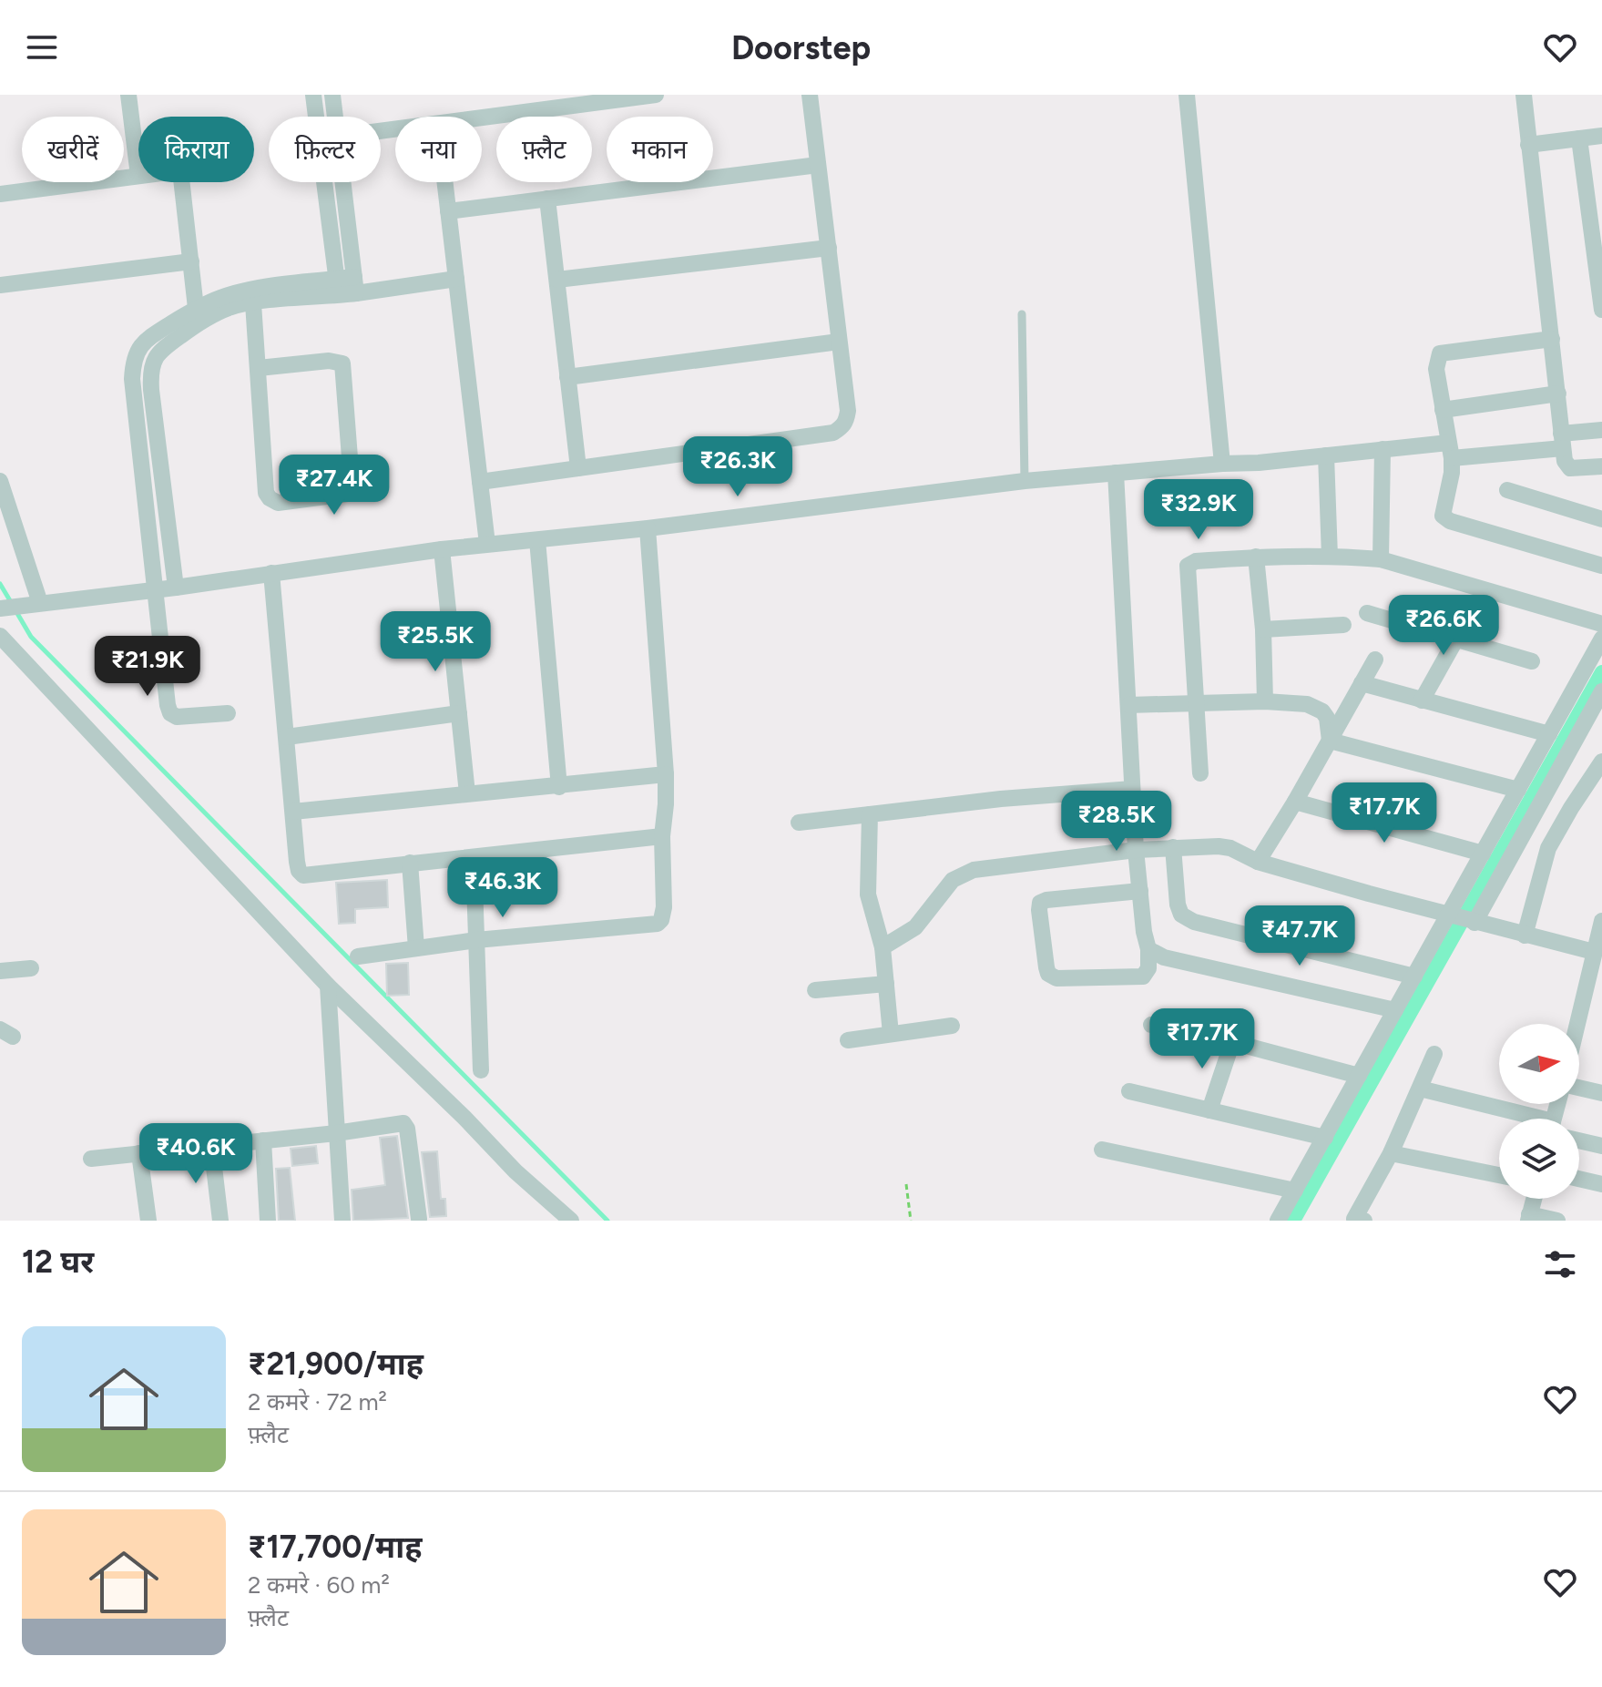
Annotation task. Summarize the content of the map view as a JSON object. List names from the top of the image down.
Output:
{
  "north": "right",
  "page": {
    "header": "Doorstep",
    "chip": [
      "खरीदें",
      "किराया",
      "फ़िल्टर",
      "नया",
      "फ़्लैट",
      "मकान"
    ],
    "price": [
      "₹26.3K",
      "₹27.4K",
      "₹32.9K",
      "₹26.6K",
      "₹25.5K",
      "₹21.9K",
      "₹17.7K",
      "₹28.5K",
      "₹46.3K",
      "₹47.7K",
      "₹17.7K",
      "₹40.6K"
    ],
    "heading": "12 घर",
    "list": [
      {
        "name": "₹21,900/माह",
        "note": "2 कमरे · 72 m² · फ़्लैट"
      },
      {
        "name": "₹17,700/माह",
        "note": "2 कमरे · 60 m² · फ़्लैट"
      }
    ]
  }
}
